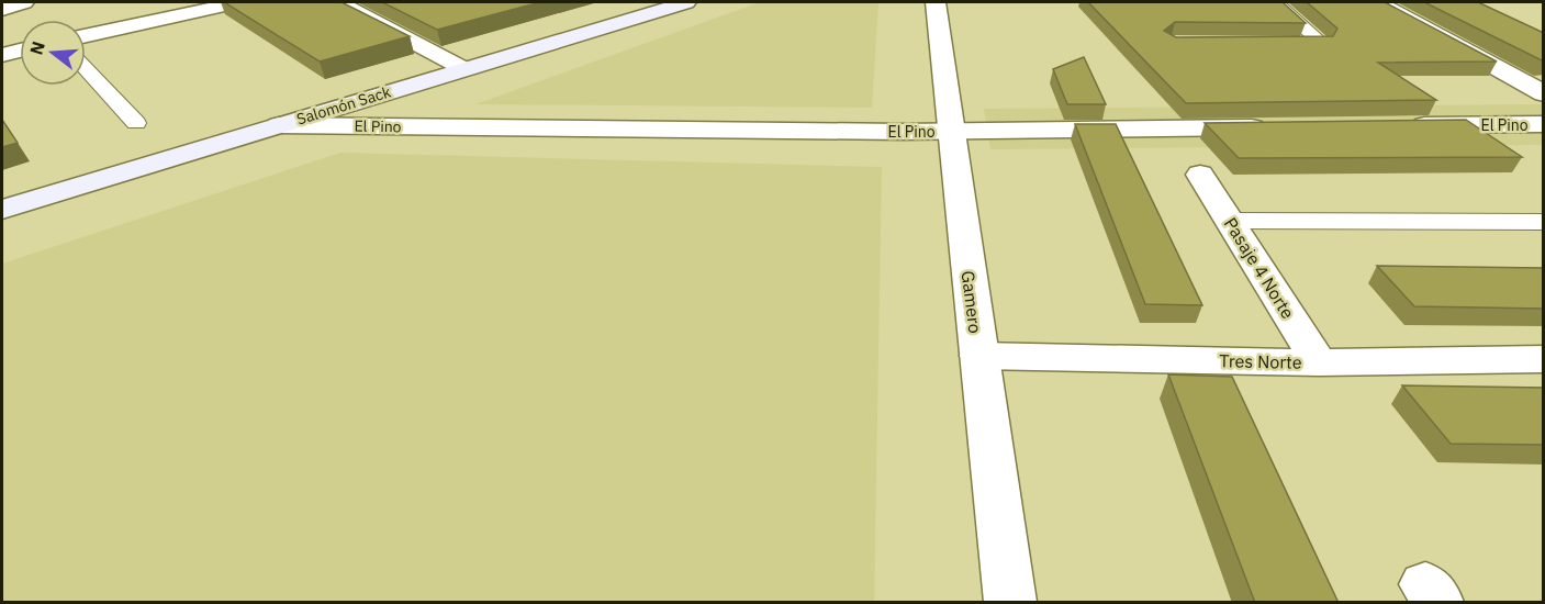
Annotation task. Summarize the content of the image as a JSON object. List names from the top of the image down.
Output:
{
  "streets": {
    "main road": ["Salomón Sack"],
    "street": [
      "El Pino",
      "Pasaje 4 Norte",
      "Gamero",
      "Tres Norte"
    ]
  },
  "crossings": [
    ["Salomón Sack", "El Pino"],
    ["El Pino", "Gamero"],
    ["Pasaje 4 Norte", "Tres Norte"],
    ["Gamero", "Tres Norte"]
  ],
  "north": "left"
}
